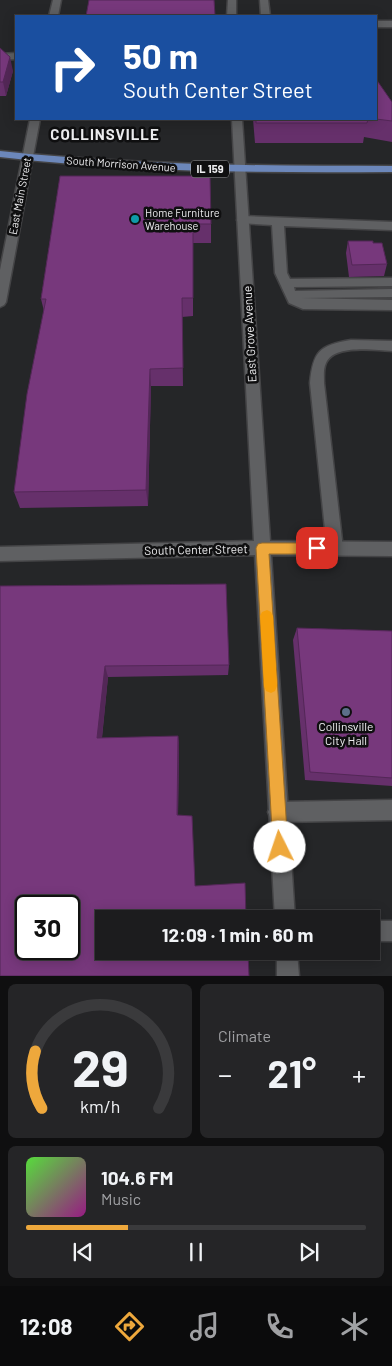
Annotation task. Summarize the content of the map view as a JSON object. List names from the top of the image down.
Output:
{
  "streets": {
    "main road": ["South Morrison Avenue", "IL 159"],
    "street": ["East Main Street", "East Grove Avenue", "South Center Street"]
  },
  "crossings": [
    ["South Morrison Avenue", "East Main Street"],
    ["South Morrison Avenue", "East Grove Avenue"],
    ["East Grove Avenue", "South Center Street"]
  ],
  "districts": ["COLLINSVILLE"],
  "places": ["Home Furniture Warehouse", "Collinsville City Hall"],
  "page": {
    "turn": ["50 m", "South Center Street"],
    "limit": "30",
    "trip": "12:09 · 1 min · 60 m",
    "tile": "Climate",
    "heat": ["−", "21°", "+"],
    "song": ["104.6 FM", "Music"],
    "tabs": "12:08",
    "gauge": ["29", "km/h"]
  }
}
